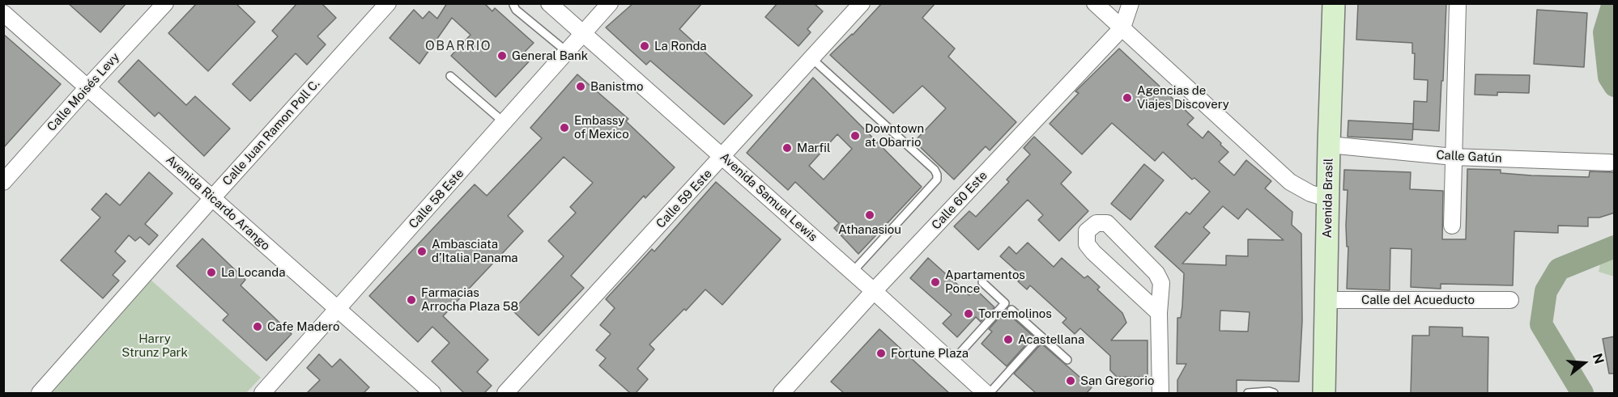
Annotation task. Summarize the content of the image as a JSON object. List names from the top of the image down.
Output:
{
  "streets": {
    "main road": ["Avenida Brasil"],
    "street": [
      "Calle Moisés Levy",
      "Calle Juan Ramon Poll C.",
      "Calle Gatún",
      "Avenida Samuel Lewis",
      "Calle 58 Este",
      "Calle 59 Este",
      "Calle 60 Este",
      "Avenida Ricardo Arango",
      "Calle del Acueducto"
    ]
  },
  "crossings": [
    ["Calle Moisés Levy", "Avenida Ricardo Arango"],
    ["Calle Juan Ramon Poll C.", "Avenida Ricardo Arango"],
    ["Calle Gatún", "Avenida Brasil"],
    ["Avenida Samuel Lewis", "Calle 58 Este"],
    ["Avenida Samuel Lewis", "Calle 59 Este"],
    ["Avenida Samuel Lewis", "Calle 60 Este"],
    ["Avenida Brasil", "Calle del Acueducto"],
    ["Calle 58 Este", "Avenida Ricardo Arango"]
  ],
  "districts": ["OBARRIO"],
  "parks": ["Harry Strunz Park"],
  "places": [
    "La Ronda",
    "General Bank",
    "Banistmo",
    "Agencias de Viajes Discovery",
    "Embassy of Mexico",
    "Downtown at Obarrio",
    "Marfil",
    "Athanasiou",
    "Ambasciata d’Italia Panama",
    "La Locanda",
    "Apartamentos Ponce",
    "Farmacias Arrocha Plaza 58",
    "Torremolinos",
    "Cafe Madero",
    "Acastellana",
    "Fortune Plaza",
    "San Gregorio"
  ],
  "north": "right"
}
